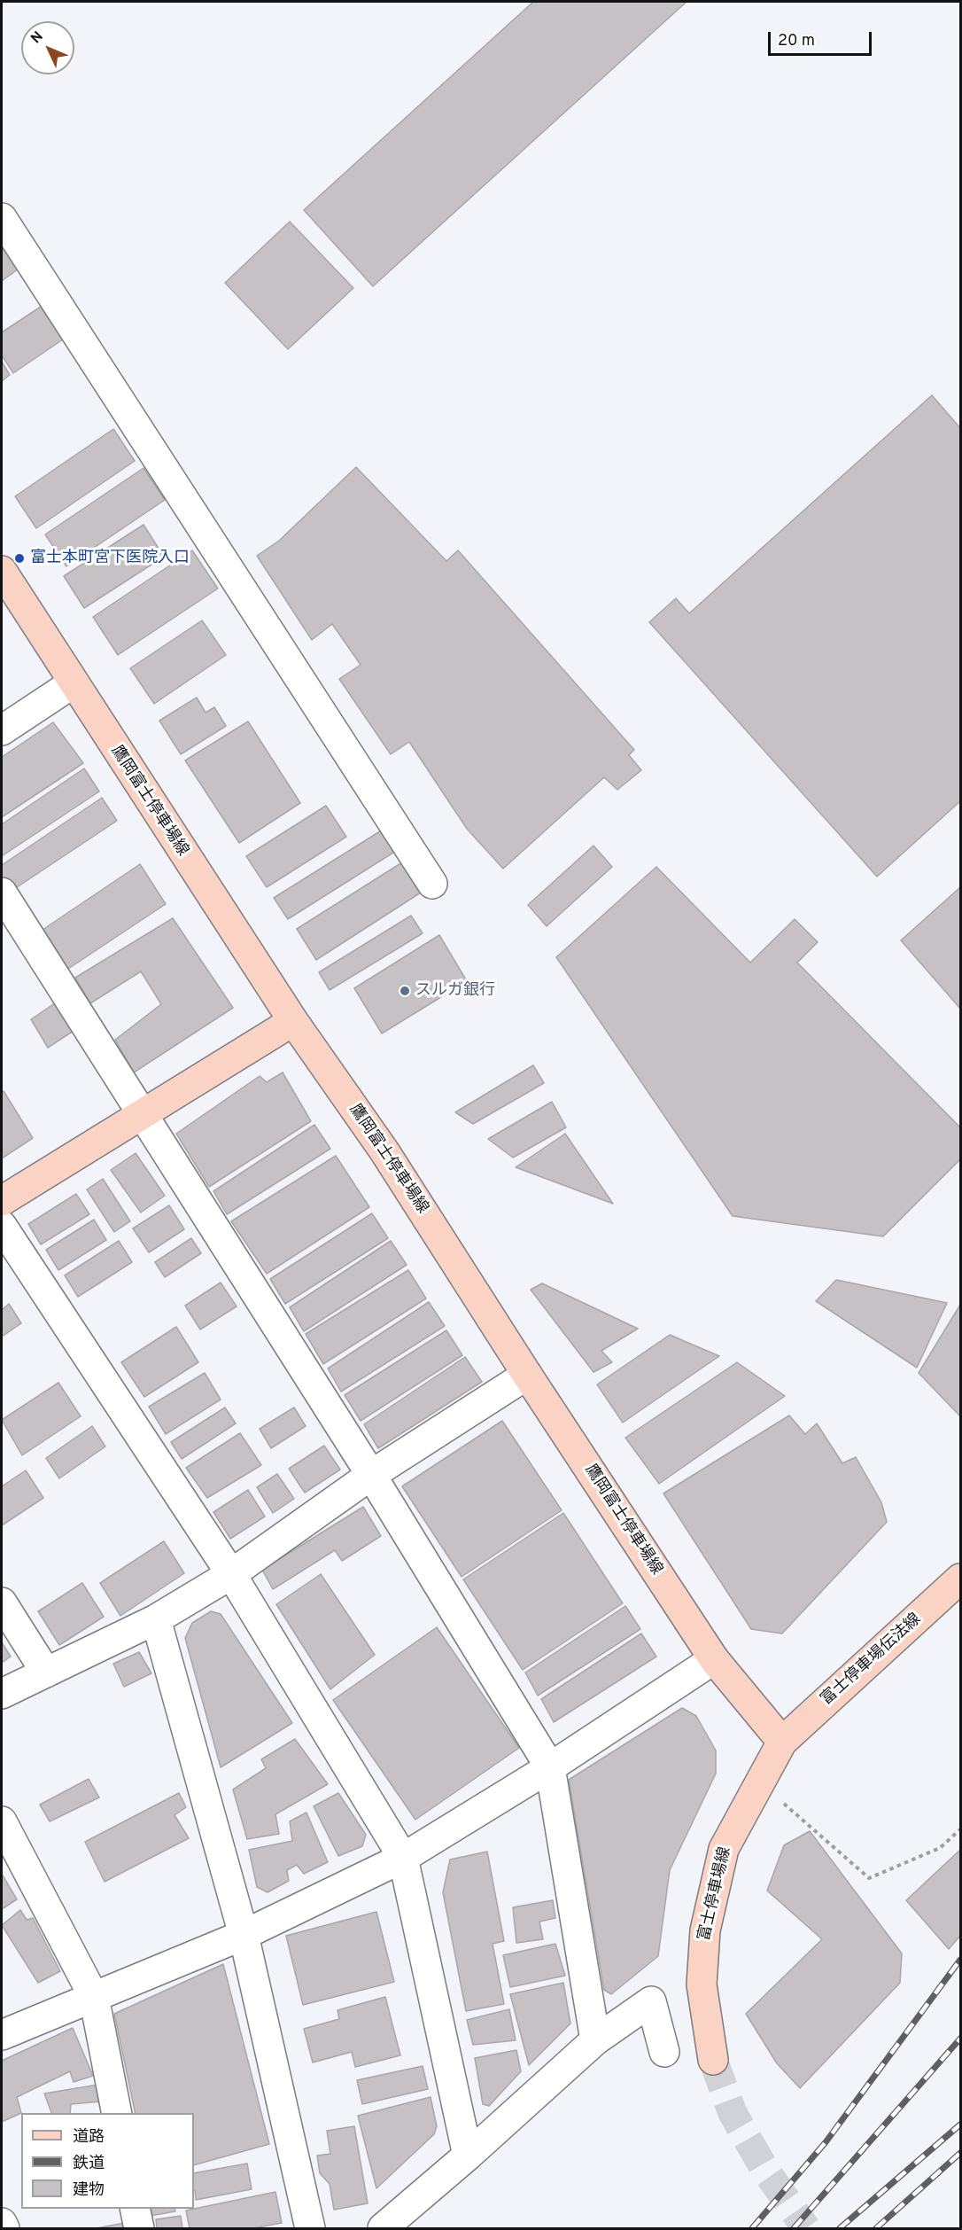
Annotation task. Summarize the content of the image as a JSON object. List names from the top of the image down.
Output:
{
  "streets": {
    "main road": ["鷹岡富士停車場線", "富士停車場伝法線", "富士停車場線"]
  },
  "crossings": [
    ["鷹岡富士停車場線", "富士停車場伝法線"],
    ["鷹岡富士停車場線", "富士停車場線"],
    ["富士停車場伝法線", "富士停車場線"]
  ],
  "places": ["富士本町宮下医院入口", "スルガ銀行"],
  "legend": ["道路", "鉄道", "建物"],
  "scale_bar": "20 m",
  "north": "top left"
}
